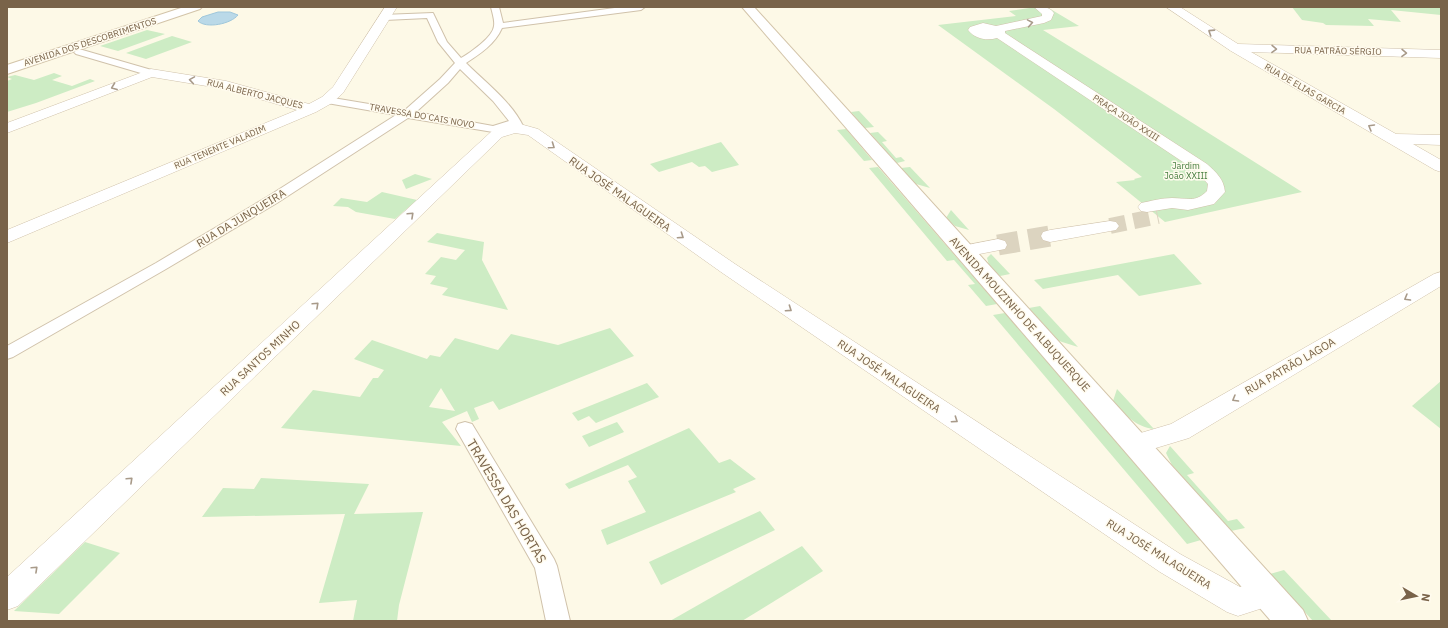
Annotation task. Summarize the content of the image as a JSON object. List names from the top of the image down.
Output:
{
  "streets": {
    "main road": ["AVENIDA DOS DESCOBRIMENTOS", "AVENIDA MOUZINHO DE ALBUQUERQUE"],
    "street": [
      "RUA PATRÃO SÉRGIO",
      "RUA DE ELIAS GARCIA",
      "RUA ALBERTO JACQUES",
      "TRAVESSA DO CAIS NOVO",
      "PRAÇA JOÃO XXIII",
      "RUA TENENTE VALADIM",
      "RUA JOSÉ MALAGUEIRA",
      "RUA DA JUNQUEIRA",
      "RUA SANTOS MINHO",
      "RUA PATRÃO LAGOA",
      "TRAVESSA DAS HORTAS"
    ]
  },
  "crossings": [
    ["RUA PATRÃO SÉRGIO", "RUA DE ELIAS GARCIA"],
    ["RUA ALBERTO JACQUES", "RUA TENENTE VALADIM"],
    ["TRAVESSA DO CAIS NOVO", "RUA TENENTE VALADIM"],
    ["TRAVESSA DO CAIS NOVO", "RUA JOSÉ MALAGUEIRA"],
    ["TRAVESSA DO CAIS NOVO", "RUA DA JUNQUEIRA"],
    ["TRAVESSA DO CAIS NOVO", "RUA SANTOS MINHO"],
    ["RUA JOSÉ MALAGUEIRA", "AVENIDA MOUZINHO DE ALBUQUERQUE"],
    ["RUA JOSÉ MALAGUEIRA", "RUA SANTOS MINHO"],
    ["AVENIDA MOUZINHO DE ALBUQUERQUE", "RUA PATRÃO LAGOA"]
  ],
  "one_way": [
    "RUA PATRÃO SÉRGIO",
    "RUA DE ELIAS GARCIA",
    "RUA ALBERTO JACQUES",
    "RUA JOSÉ MALAGUEIRA",
    "RUA SANTOS MINHO",
    "RUA PATRÃO LAGOA"
  ],
  "parks": ["Jardim João XXIII"],
  "north": "right"
}
